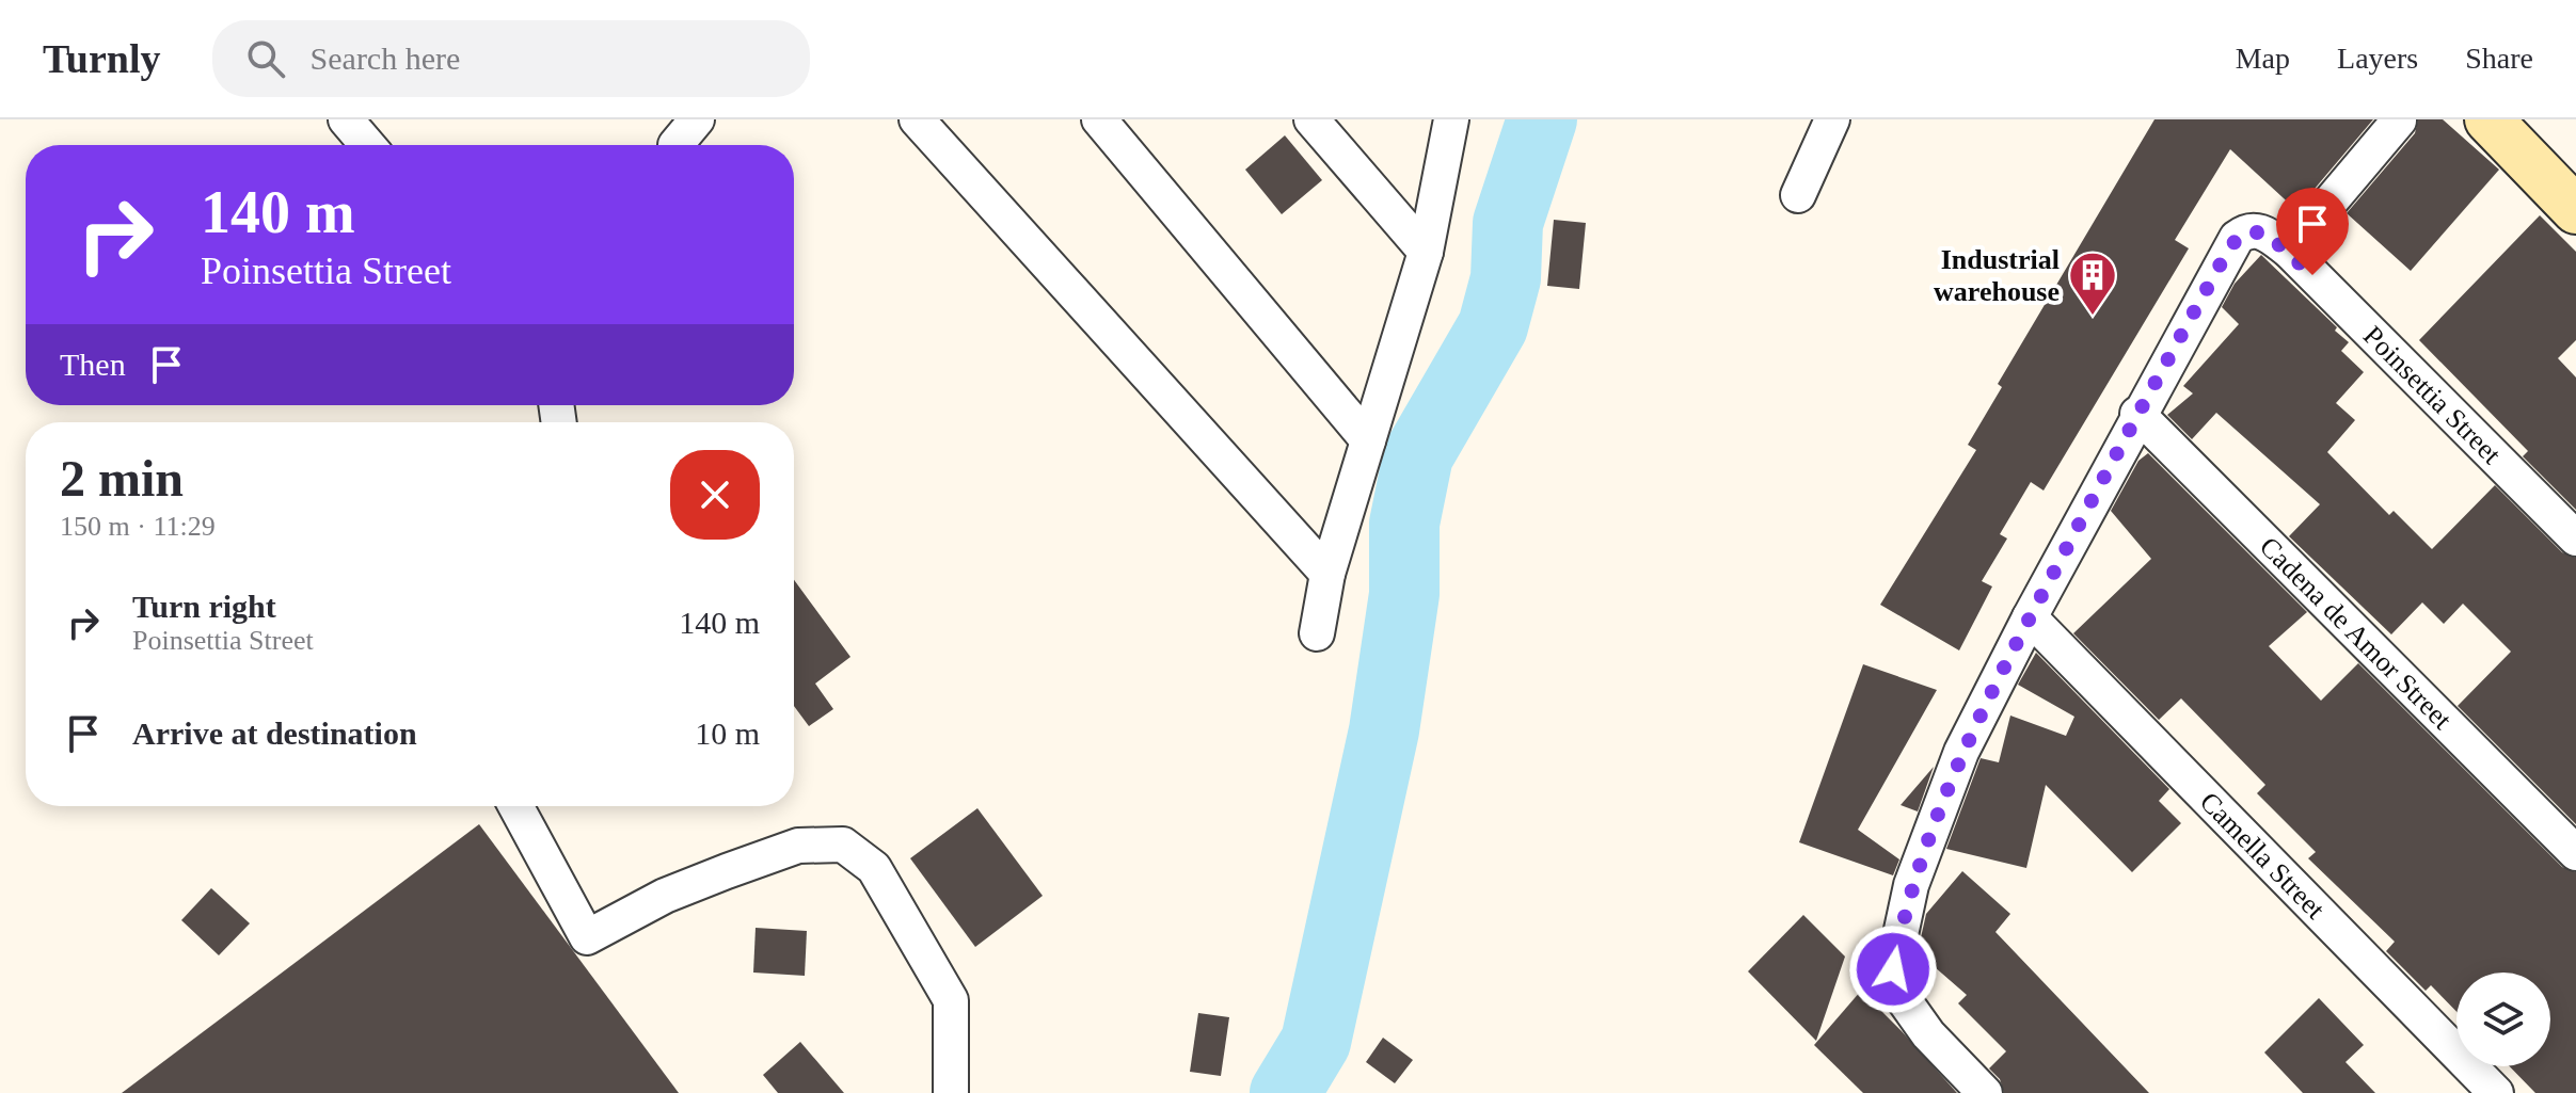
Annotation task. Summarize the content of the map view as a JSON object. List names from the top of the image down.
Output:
{
  "streets": {
    "street": ["Poinsettia Street", "Cadena de Amor Street", "Camella Street"]
  },
  "crossings": [
    ["Poinsettia Street", "Cadena de Amor Street"]
  ],
  "places": {
    "building": ["Industrial warehouse"]
  },
  "page": {
    "header": "Turnly",
    "search": "Search here",
    "nav": ["Map", "Layers", "Share"],
    "turn": ["140 m", "Poinsettia Street"],
    "then": "Then",
    "heading": ["2 min", "150 m · 11:29"],
    "list": [
      {
        "name": "Turn right",
        "note": "Poinsettia Street",
        "value": "140 m"
      },
      {
        "name": "Arrive at destination",
        "value": "10 m"
      }
    ]
  }
}
